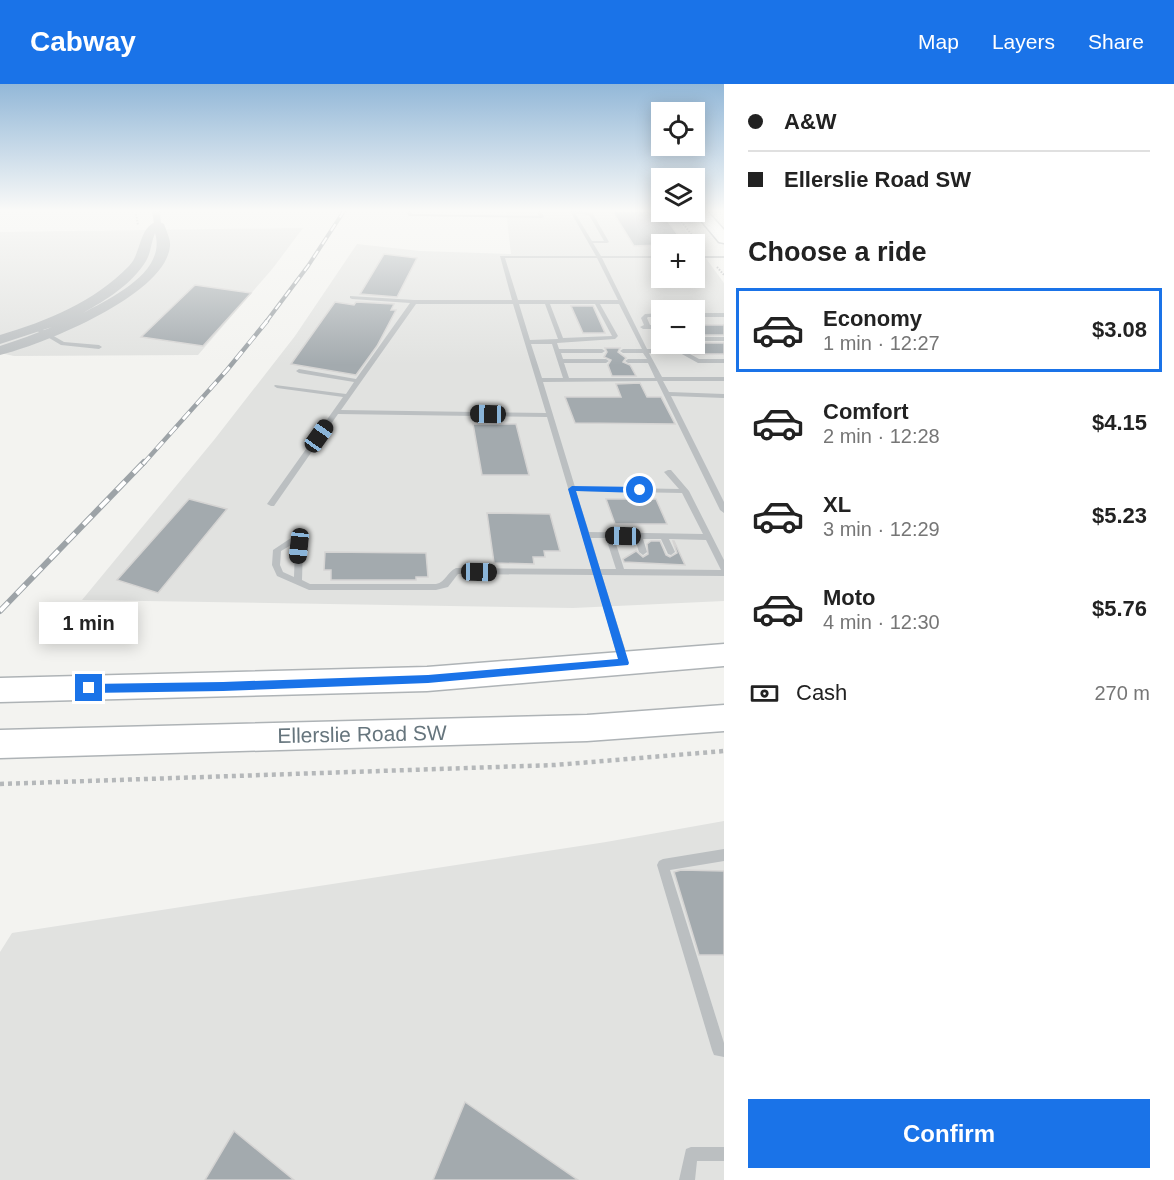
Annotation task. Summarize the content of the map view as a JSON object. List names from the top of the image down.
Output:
{
  "streets": {
    "main road": ["Ellerslie Road SW"]
  },
  "page": {
    "header": "Cabway",
    "nav": ["Map", "Layers", "Share"],
    "banner": ["A&W", "Ellerslie Road SW"],
    "map_buttons": ["+", "−"],
    "heading": "Choose a ride",
    "list": [
      {
        "name": "Economy",
        "note": "1 min · 12:27",
        "value": "$3.08"
      },
      {
        "name": "Comfort",
        "note": "2 min · 12:28",
        "value": "$4.15"
      },
      {
        "name": "XL",
        "note": "3 min · 12:29",
        "value": "$5.23"
      },
      {
        "name": "Moto",
        "note": "4 min · 12:30",
        "value": "$5.76"
      }
    ],
    "bubble": "1 min",
    "pay": ["Cash", "270 m"],
    "buttons": "Confirm"
  }
}
